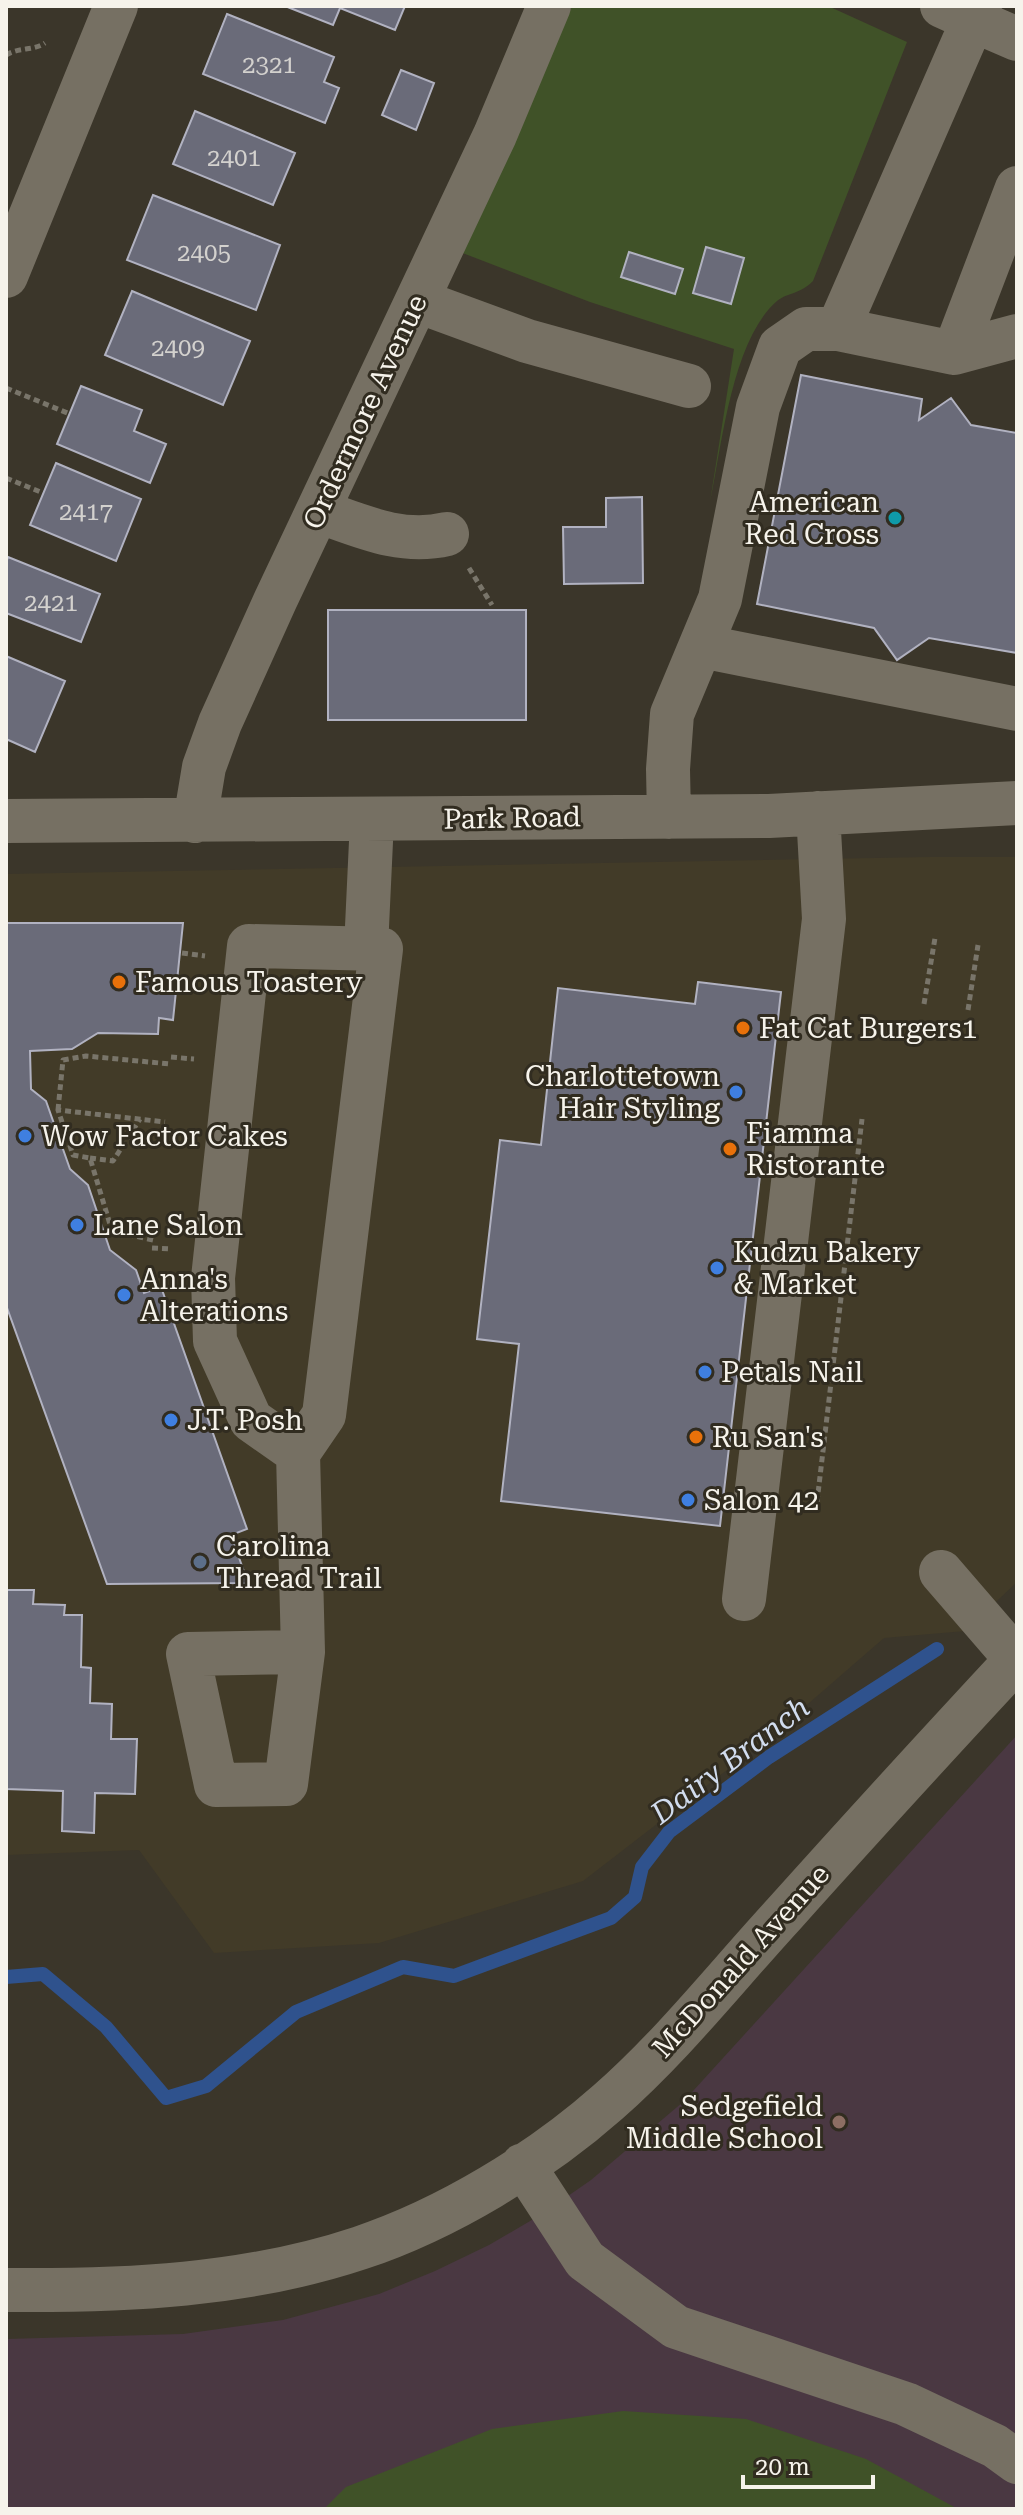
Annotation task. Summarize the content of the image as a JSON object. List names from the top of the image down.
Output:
{
  "streets": {
    "street": ["Ordermore Avenue", "Park Road", "McDonald Avenue"]
  },
  "crossings": [
    ["Ordermore Avenue", "Park Road"]
  ],
  "water": ["Dairy Branch"],
  "places": [
    "American Red Cross",
    "Famous Toastery",
    "Fat Cat Burgers1",
    "Charlottetown Hair Styling",
    "Wow Factor Cakes",
    "Fiamma Ristorante",
    "Lane Salon",
    "Kudzu Bakery & Market",
    "Anna's Alterations",
    "Petals Nail",
    "J.T. Posh",
    "Ru San's",
    "Salon 42",
    "Carolina Thread Trail",
    "Sedgefield Middle School"
  ],
  "house_numbers": [
    "2321",
    "2401",
    "2405",
    "2409",
    "2417",
    "2421"
  ],
  "scale_bar": "20 m"
}
